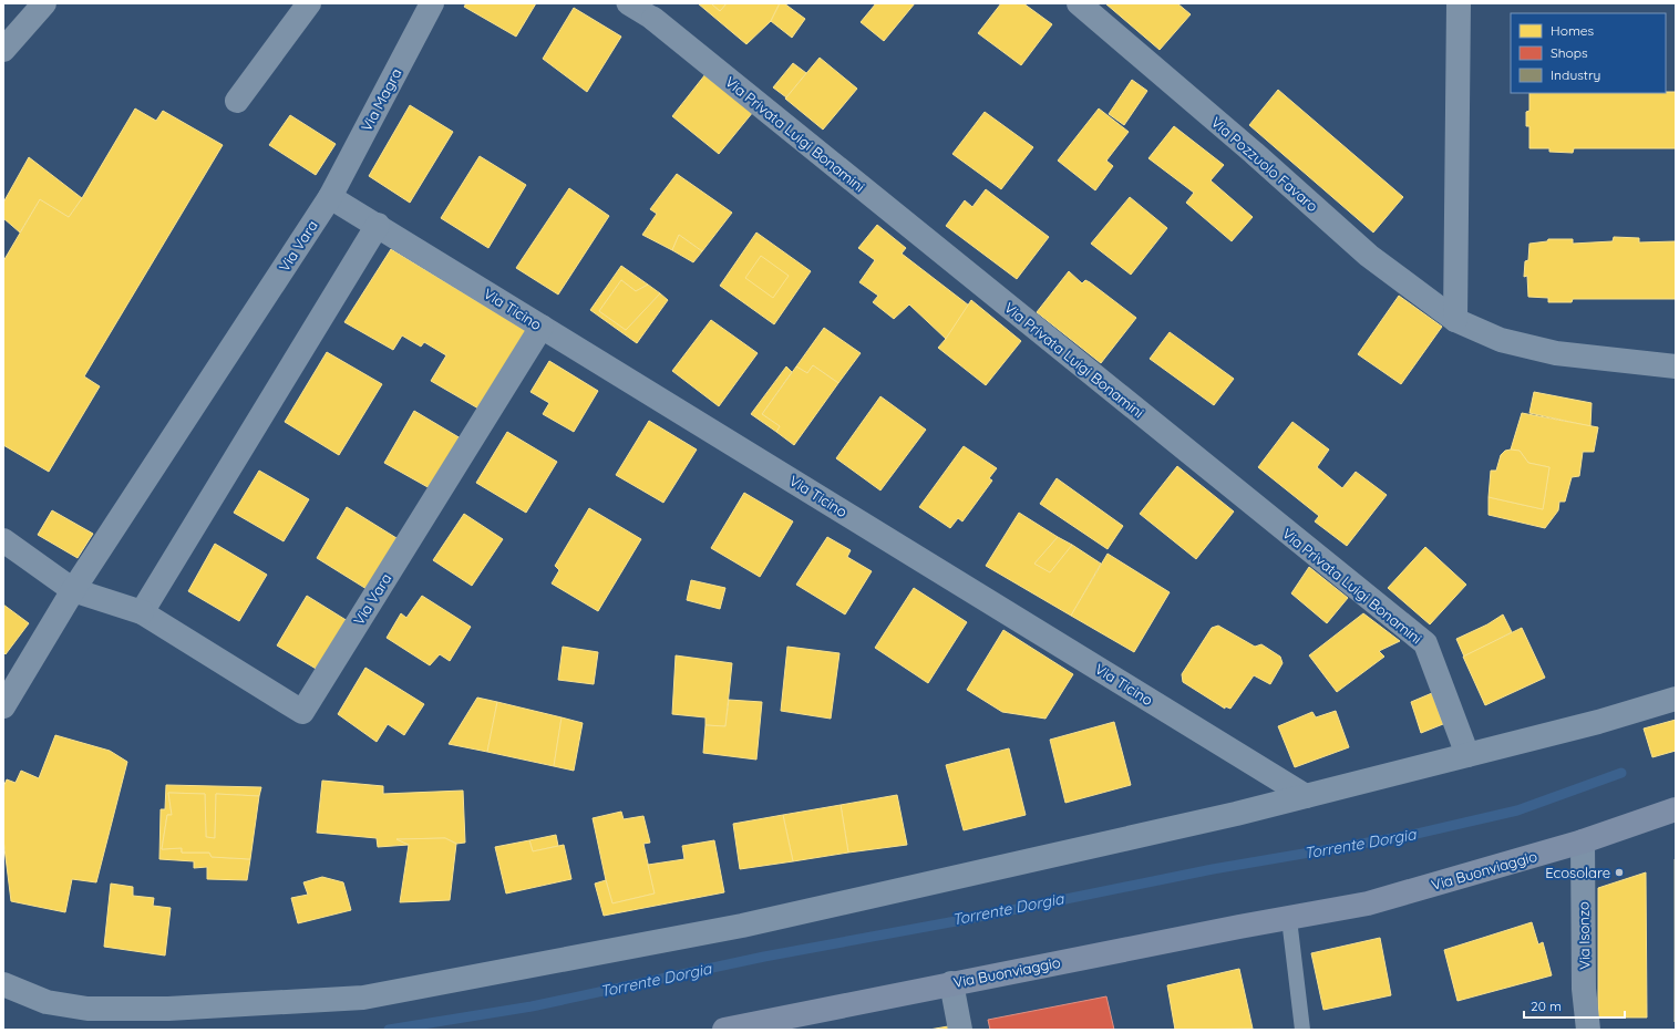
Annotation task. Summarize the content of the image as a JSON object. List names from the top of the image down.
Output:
{
  "streets": {
    "main road": ["Via Buonviaggio"],
    "street": [
      "Via Magra",
      "Via Privata Luigi Bonamini",
      "Via Pozzuolo Favaro",
      "Via Vara",
      "Via Ticino",
      "Via Isonzo"
    ]
  },
  "crossings": [
    ["Via Magra", "Via Vara"],
    ["Via Magra", "Via Ticino"],
    ["Via Vara", "Via Ticino"],
    ["Via Buonviaggio", "Via Isonzo"]
  ],
  "water": ["Torrente Dorgia"],
  "places": ["Ecosolare"],
  "legend": ["Homes", "Shops", "Industry"],
  "scale_bar": "20 m"
}
